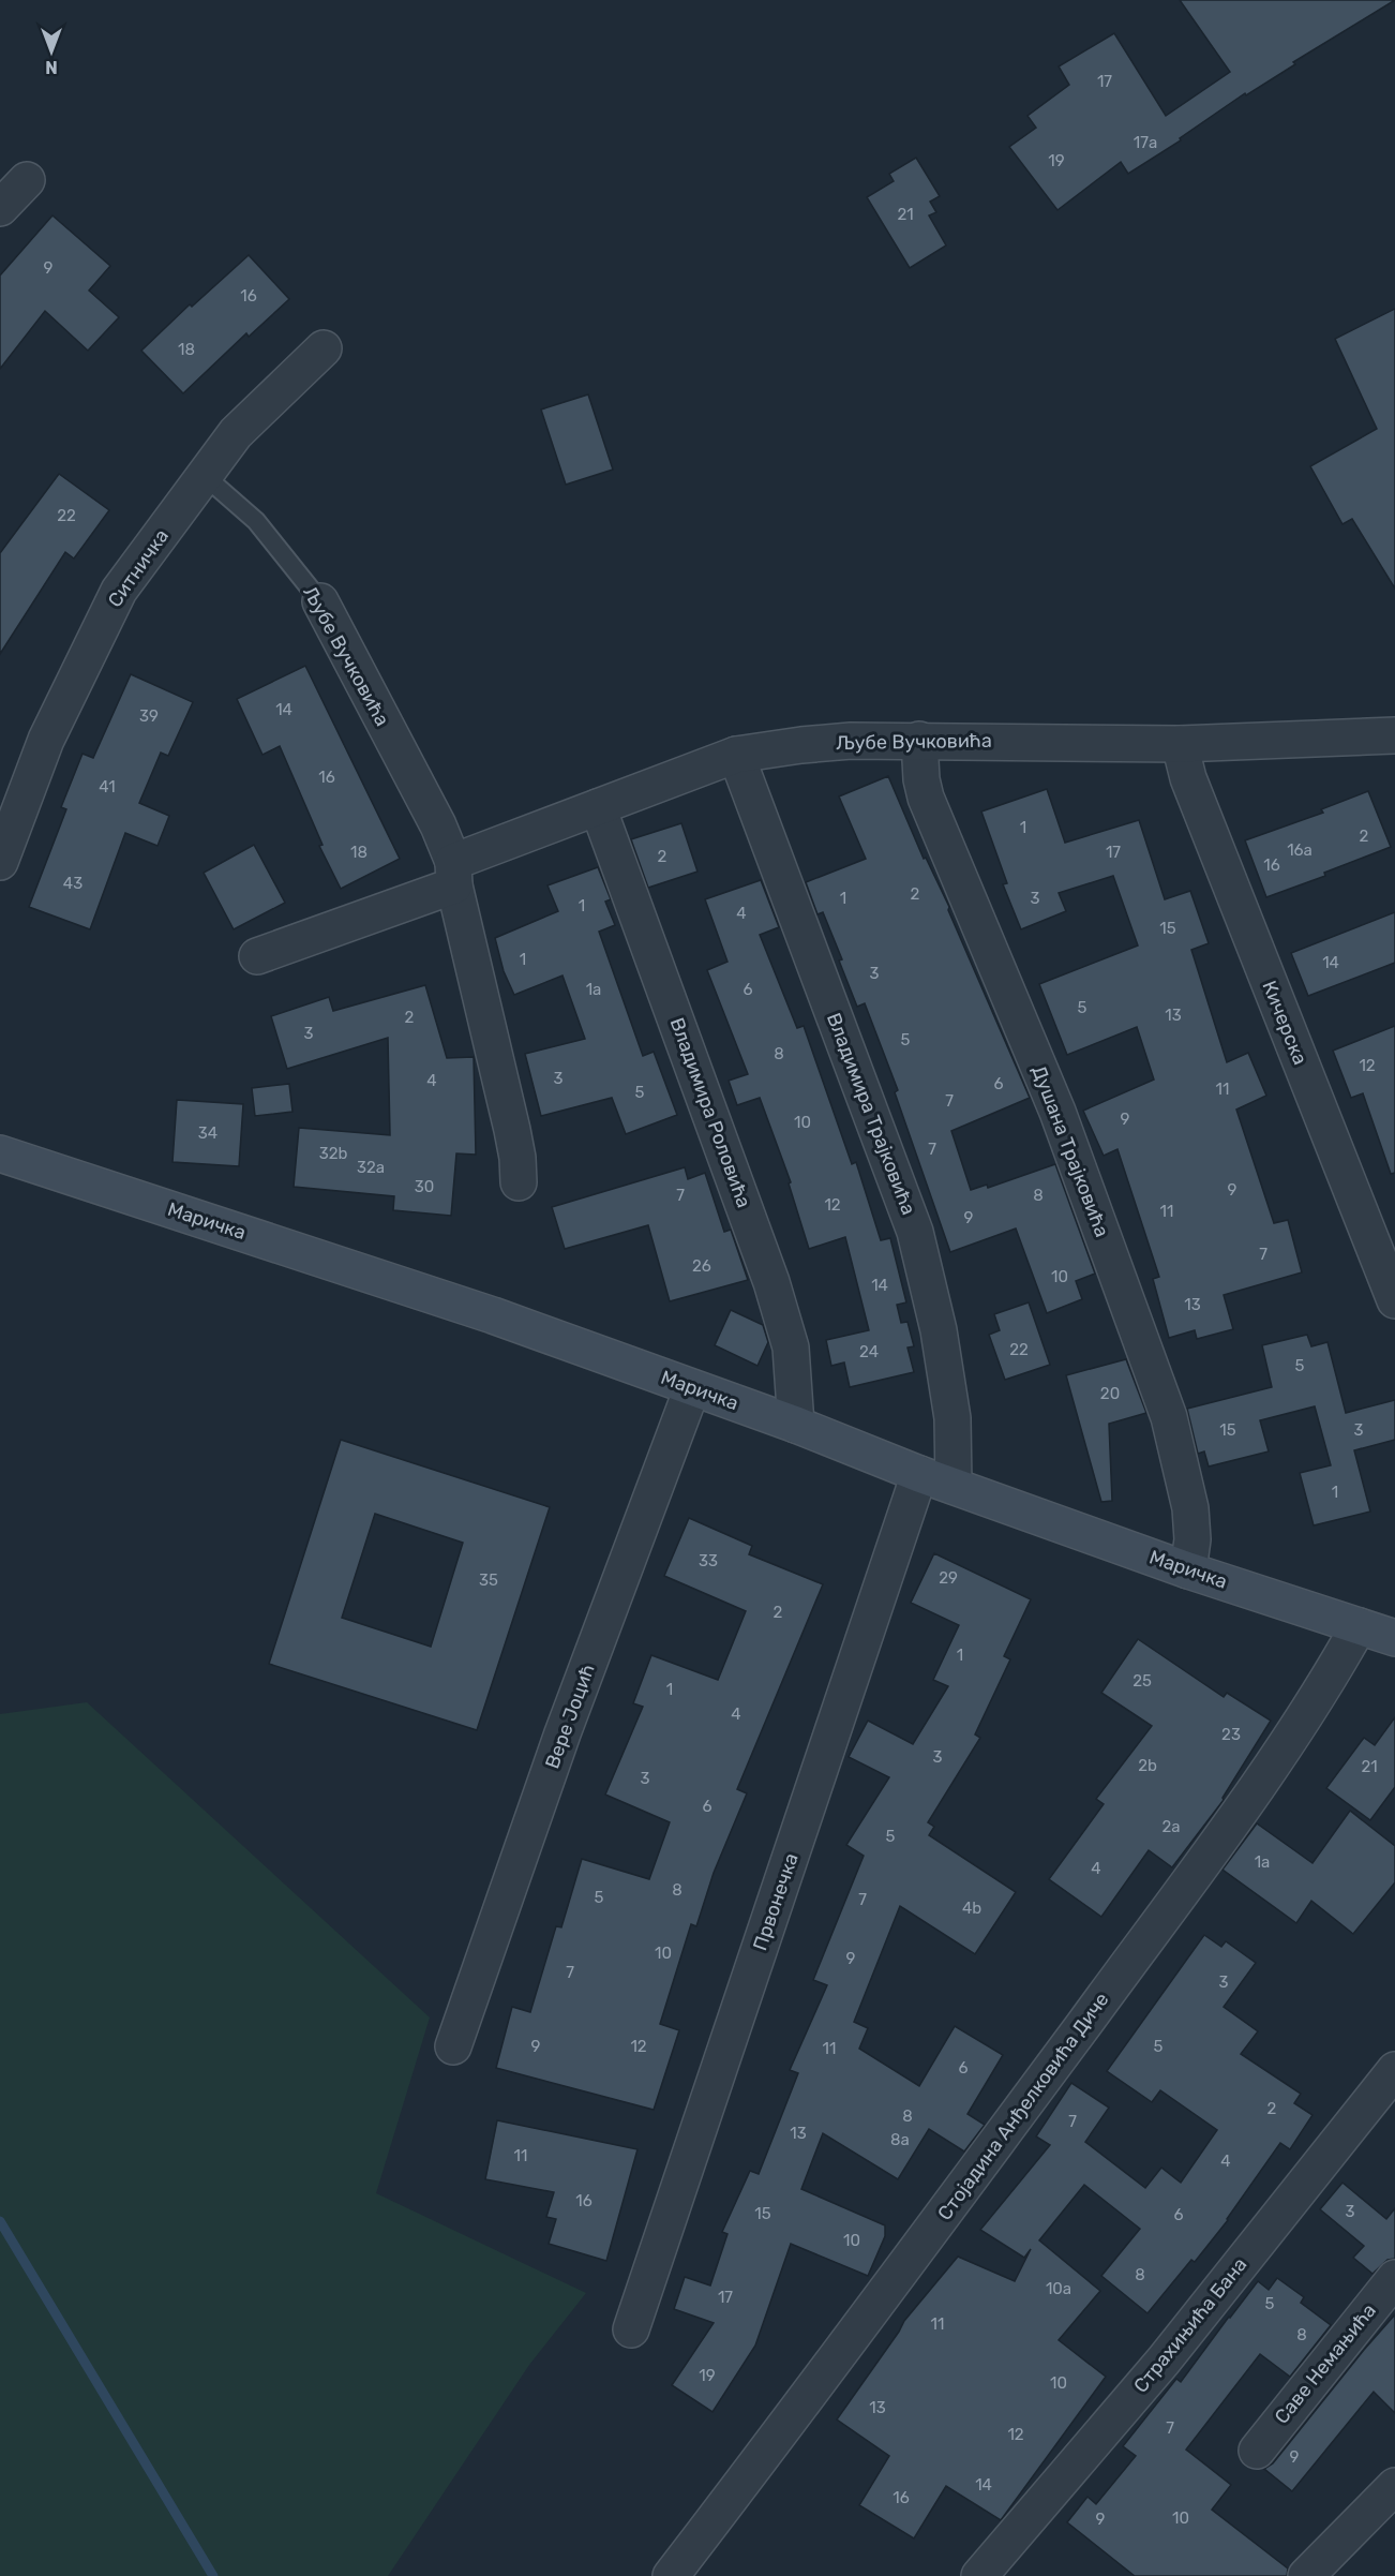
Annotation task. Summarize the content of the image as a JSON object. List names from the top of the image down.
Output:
{
  "streets": {
    "street": [
      "Ситничка",
      "Љубе Вучковића",
      "Кичерска",
      "Владимира Роловића",
      "Владимира Трајковића",
      "Душана Трајковића",
      "Маричка",
      "Вере Јоцић",
      "Првонечка",
      "Стојадина Анђелковића Диче",
      "Страхињића Бана",
      "Саве Немањића"
    ]
  },
  "crossings": [
    ["Ситничка", "Љубе Вучковића"],
    ["Љубе Вучковића", "Кичерска"],
    ["Љубе Вучковића", "Владимира Роловића"],
    ["Љубе Вучковића", "Владимира Трајковића"],
    ["Љубе Вучковића", "Душана Трајковића"],
    ["Владимира Роловића", "Маричка"],
    ["Владимира Трајковића", "Маричка"],
    ["Душана Трајковића", "Маричка"],
    ["Маричка", "Вере Јоцић"],
    ["Маричка", "Првонечка"],
    ["Маричка", "Стојадина Анђелковића Диче"]
  ],
  "house_numbers": [
    "17",
    "17a",
    "19",
    "21",
    "9",
    "16",
    "18",
    "22",
    "14",
    "39",
    "16",
    "41",
    "1",
    "2",
    "16a",
    "18",
    "17",
    "2",
    "16",
    "43",
    "2",
    "1",
    "3",
    "1",
    "4",
    "15",
    "1",
    "14",
    "3",
    "1a",
    "6",
    "5",
    "13",
    "2",
    "3",
    "5",
    "8",
    "12",
    "3",
    "4",
    "6",
    "11",
    "5",
    "7",
    "9",
    "10",
    "34",
    "7",
    "32b",
    "32a",
    "30",
    "9",
    "7",
    "8",
    "12",
    "11",
    "9",
    "7",
    "26",
    "10",
    "14",
    "13",
    "22",
    "24",
    "5",
    "20",
    "15",
    "3",
    "1",
    "33",
    "29",
    "35",
    "2",
    "1",
    "25",
    "1",
    "4",
    "23",
    "3",
    "2b",
    "21",
    "3",
    "6",
    "2a",
    "5",
    "1a",
    "4",
    "8",
    "5",
    "7",
    "4b",
    "10",
    "9",
    "7",
    "3",
    "9",
    "12",
    "5",
    "11",
    "6",
    "2",
    "8",
    "7",
    "13",
    "8a",
    "11",
    "4",
    "16",
    "3",
    "15",
    "6",
    "10",
    "8",
    "10a",
    "17",
    "5",
    "11",
    "8",
    "19",
    "10",
    "13",
    "7",
    "12",
    "9",
    "14",
    "16",
    "10",
    "9"
  ],
  "north": "bottom"
}
